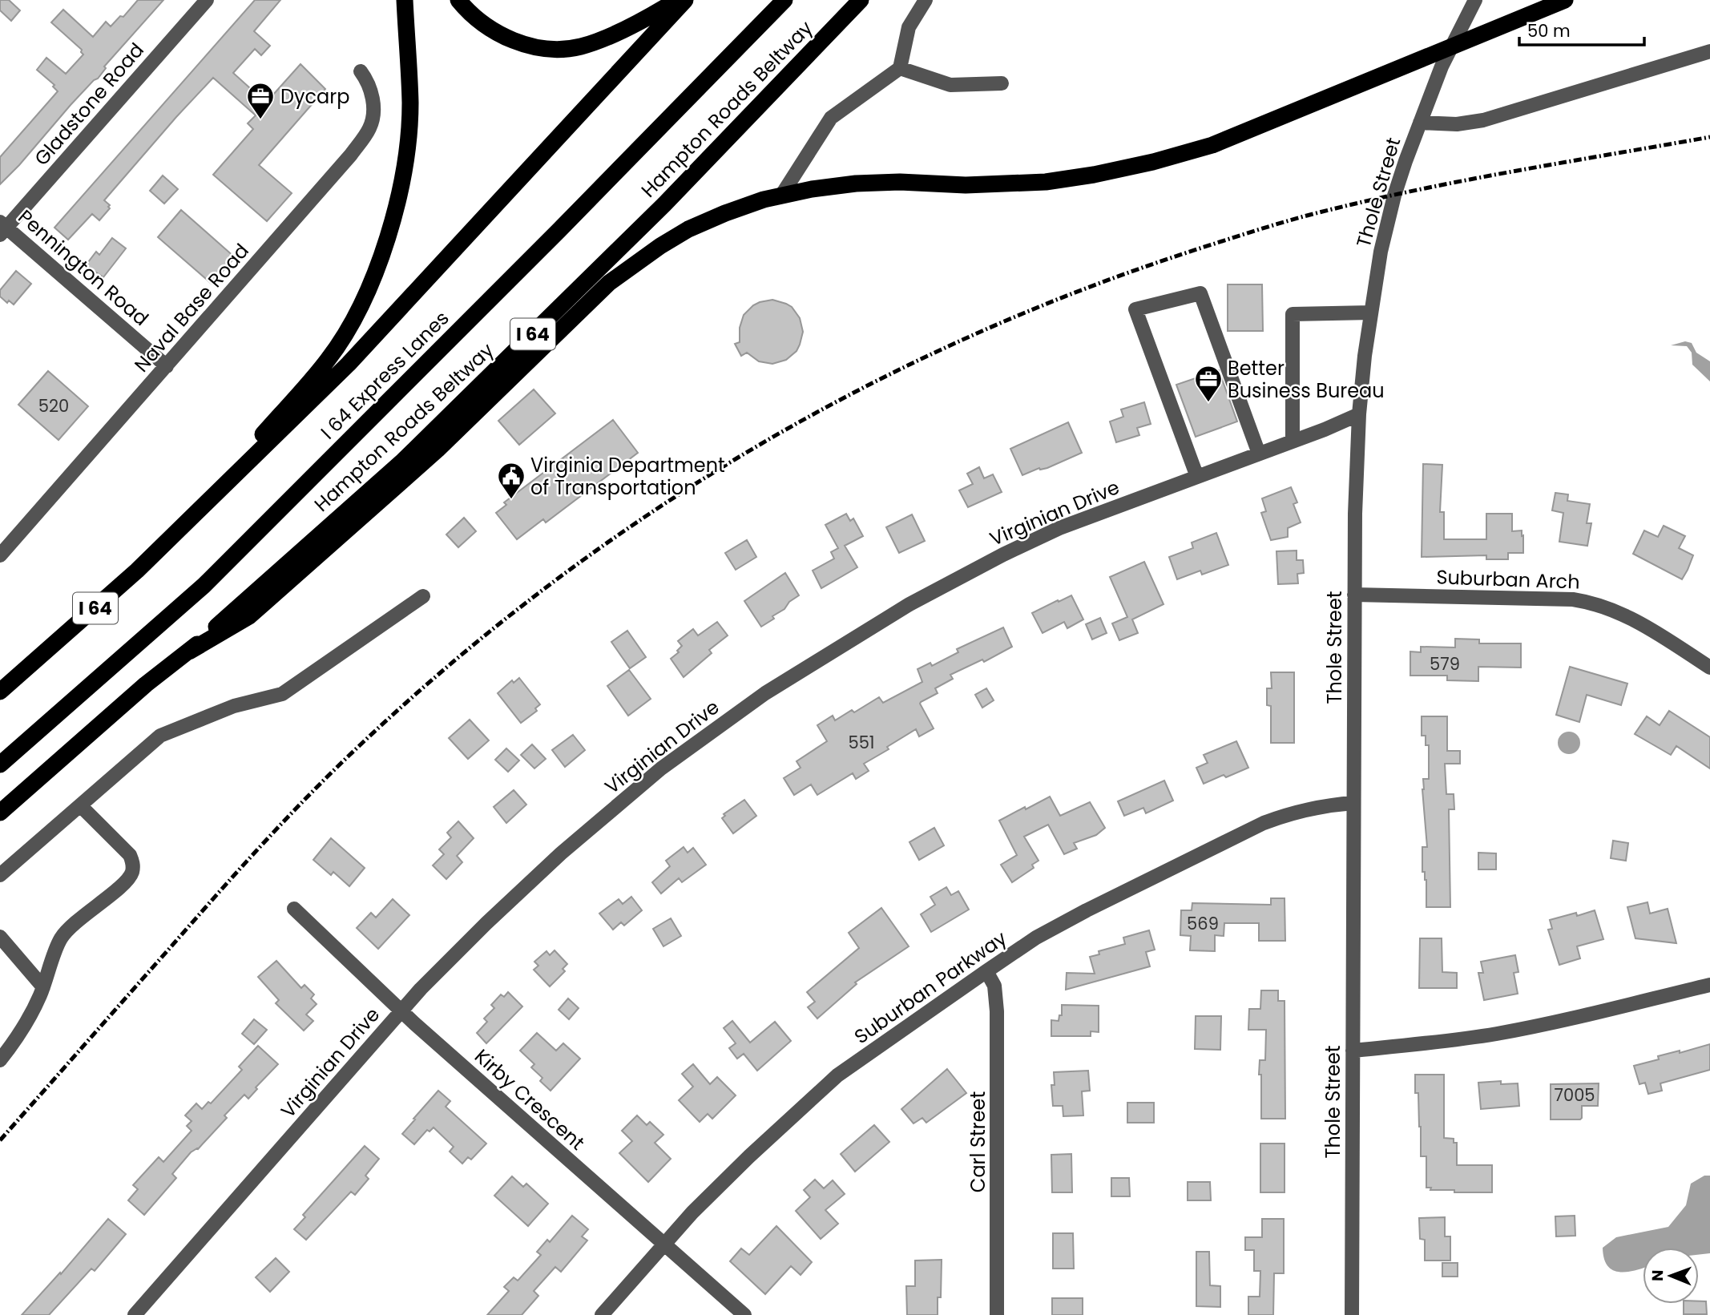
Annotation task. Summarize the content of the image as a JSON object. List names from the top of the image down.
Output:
{
  "streets": {
    "highway": ["Hampton Roads Beltway", "I 64", "I 64 Express Lanes"],
    "street": [
      "Gladstone Road",
      "Thole Street",
      "Pennington Road",
      "Naval Base Road",
      "Virginian Drive",
      "Suburban Arch",
      "Suburban Parkway",
      "Kirby Crescent",
      "Carl Street"
    ]
  },
  "crossings": [
    ["Gladstone Road", "Pennington Road"],
    ["Thole Street", "Virginian Drive"],
    ["Thole Street", "Suburban Arch"],
    ["Thole Street", "Suburban Parkway"],
    ["Pennington Road", "Naval Base Road"],
    ["Virginian Drive", "Kirby Crescent"],
    ["Suburban Parkway", "Kirby Crescent"],
    ["Suburban Parkway", "Carl Street"]
  ],
  "places": {
    "office": ["Dycarp", "Better Business Bureau"],
    "public building": ["Virginia Department of Transportation"]
  },
  "house_numbers": [
    "520",
    "579",
    "551",
    "569",
    "7005"
  ],
  "scale_bar": "50 m",
  "north": "left"
}
